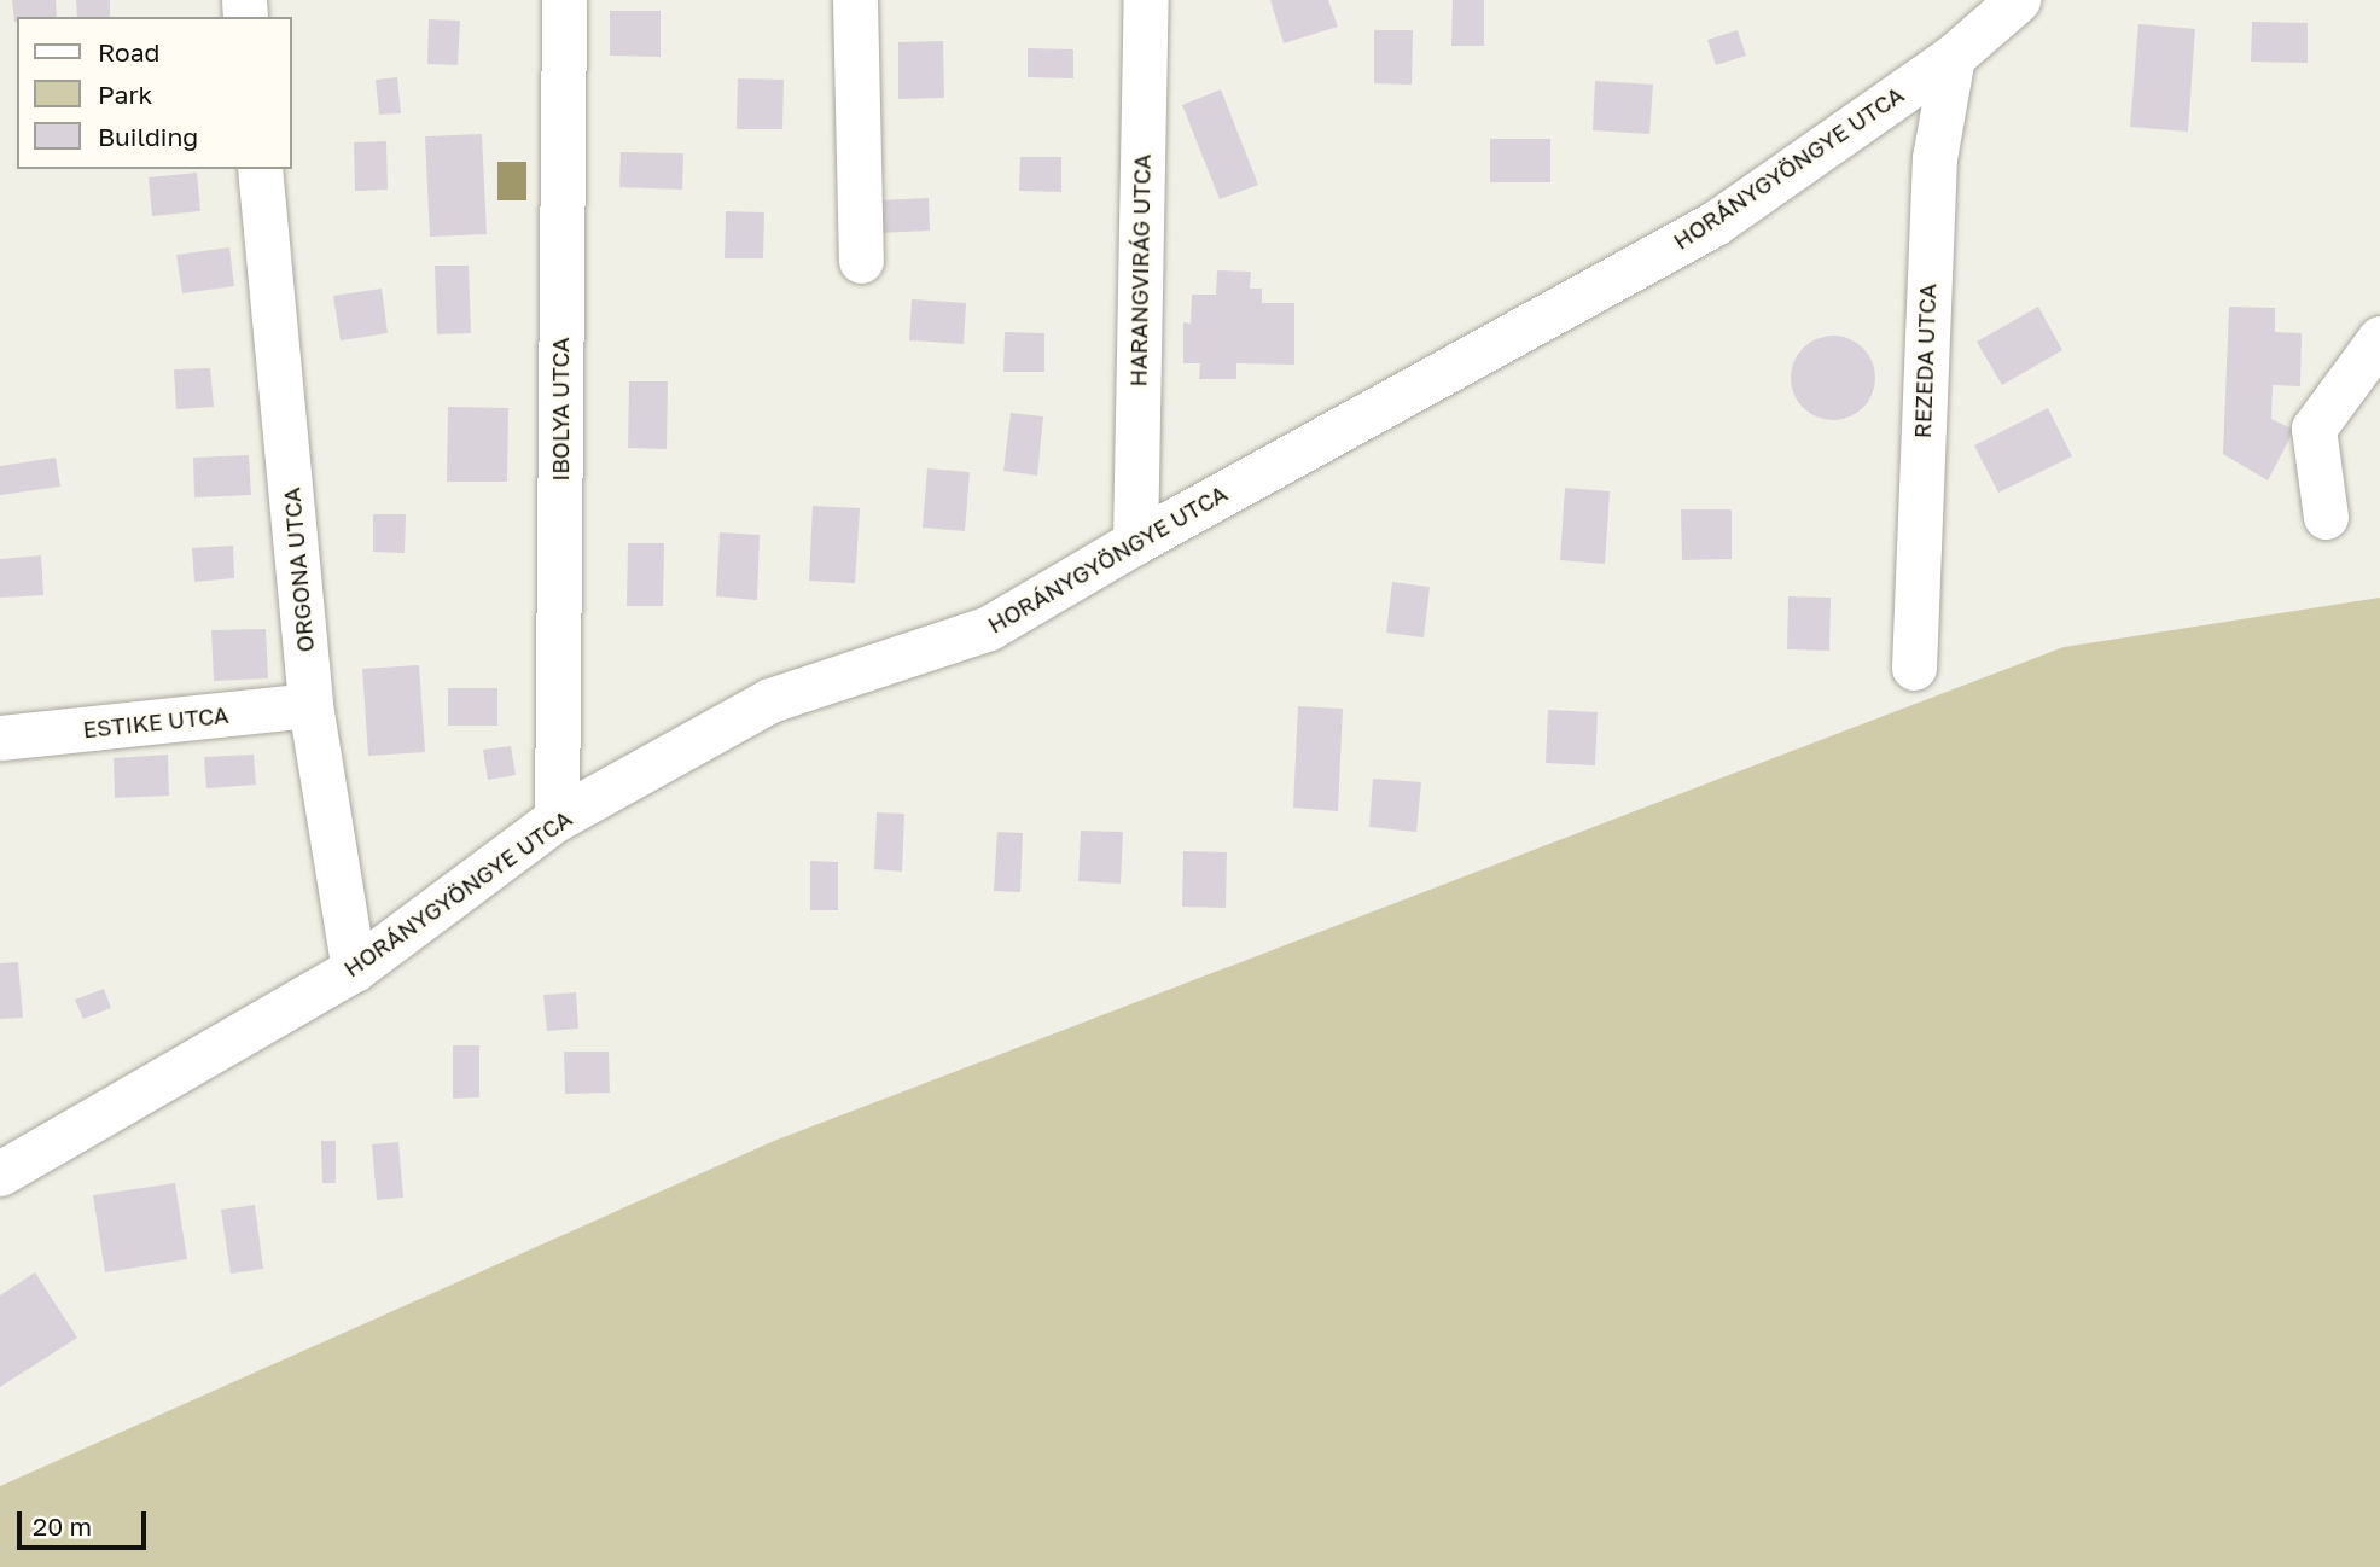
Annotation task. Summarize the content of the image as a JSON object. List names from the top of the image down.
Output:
{
  "streets": {
    "street": [
      "HORÁNYGYÖNGYE UTCA",
      "HARANGVIRÁG UTCA",
      "REZEDA UTCA",
      "IBOLYA UTCA",
      "ORGONA UTCA",
      "ESTIKE UTCA"
    ]
  },
  "crossings": [
    ["HORÁNYGYÖNGYE UTCA", "HARANGVIRÁG UTCA"],
    ["HORÁNYGYÖNGYE UTCA", "REZEDA UTCA"],
    ["HORÁNYGYÖNGYE UTCA", "IBOLYA UTCA"],
    ["HORÁNYGYÖNGYE UTCA", "ORGONA UTCA"],
    ["ORGONA UTCA", "ESTIKE UTCA"]
  ],
  "legend": ["Road", "Park", "Building"],
  "scale_bar": "20 m"
}
